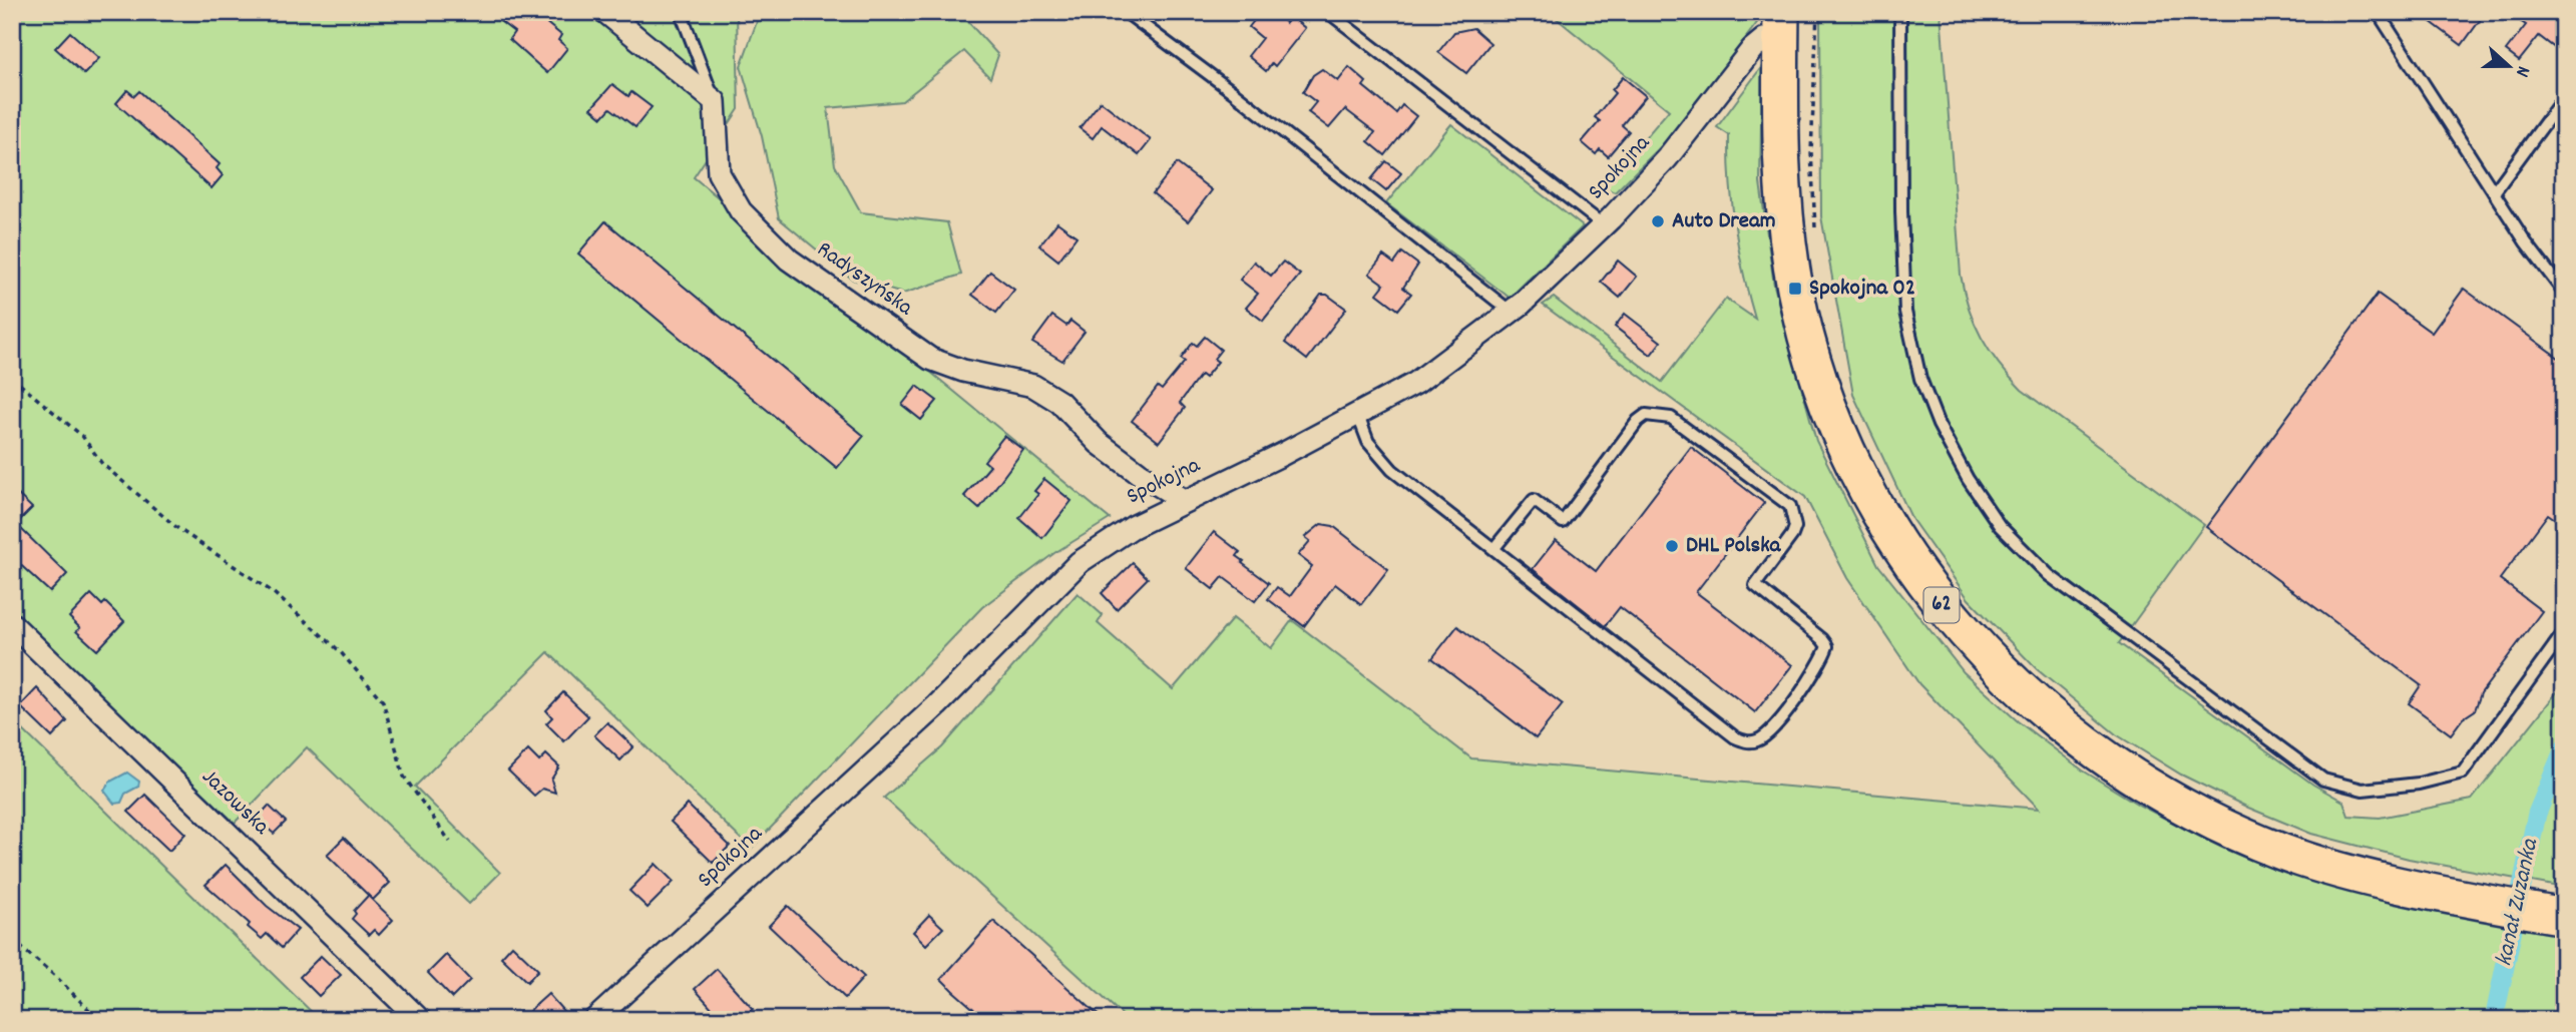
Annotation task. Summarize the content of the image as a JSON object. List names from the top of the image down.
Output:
{
  "streets": {
    "main road": ["62"],
    "street": ["Spokojna", "Radyszyńska", "Jazowska"]
  },
  "crossings": [
    ["Spokojna", "Radyszyńska"],
    ["Spokojna", "62"]
  ],
  "water": ["kanał Zuzanka"],
  "places": {
    "other": ["Auto Dream", "DHL Polska"],
    "transit": ["Spokojna 02"]
  },
  "north": "right"
}
